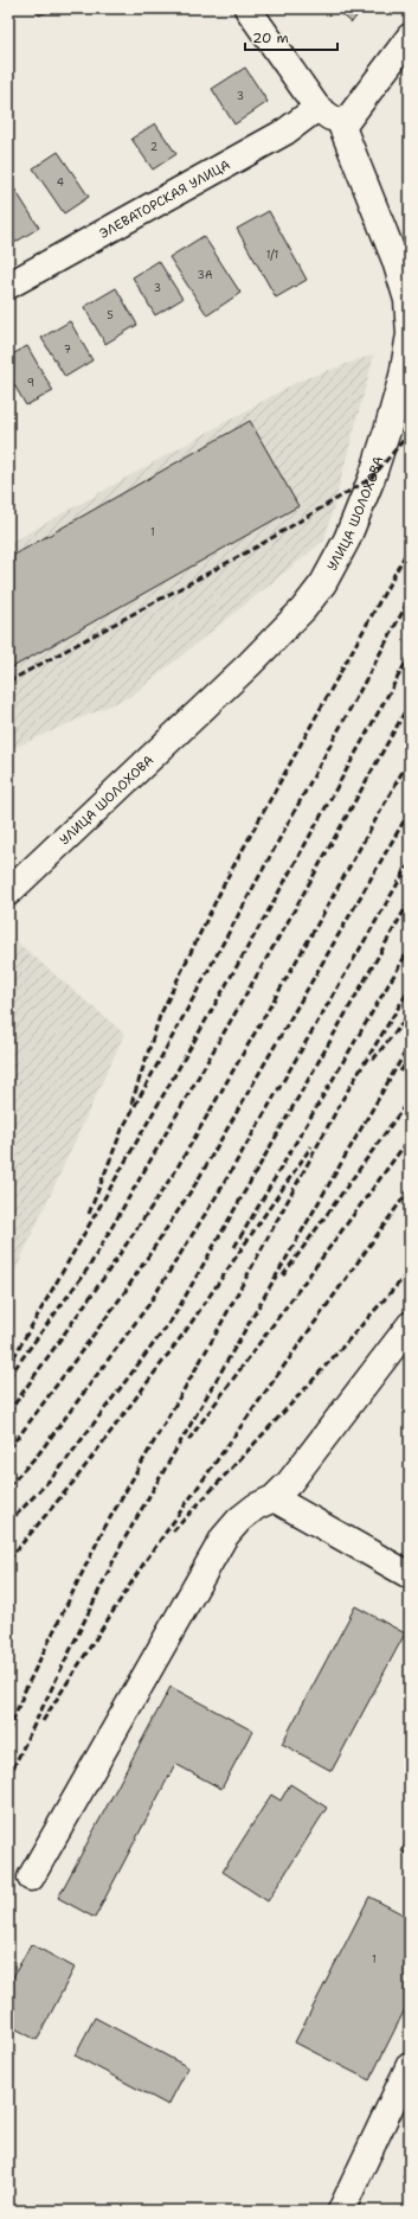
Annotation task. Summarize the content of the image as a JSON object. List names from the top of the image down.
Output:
{
  "streets": {
    "street": ["ЭЛЕВАТОРСКАЯ УЛИЦА", "УЛИЦА ШОЛОХОВА"]
  },
  "house_numbers": [
    "3",
    "2",
    "4",
    "1/1",
    "3А",
    "3",
    "5",
    "7",
    "9",
    "1",
    "1"
  ],
  "scale_bar": "20 m"
}
